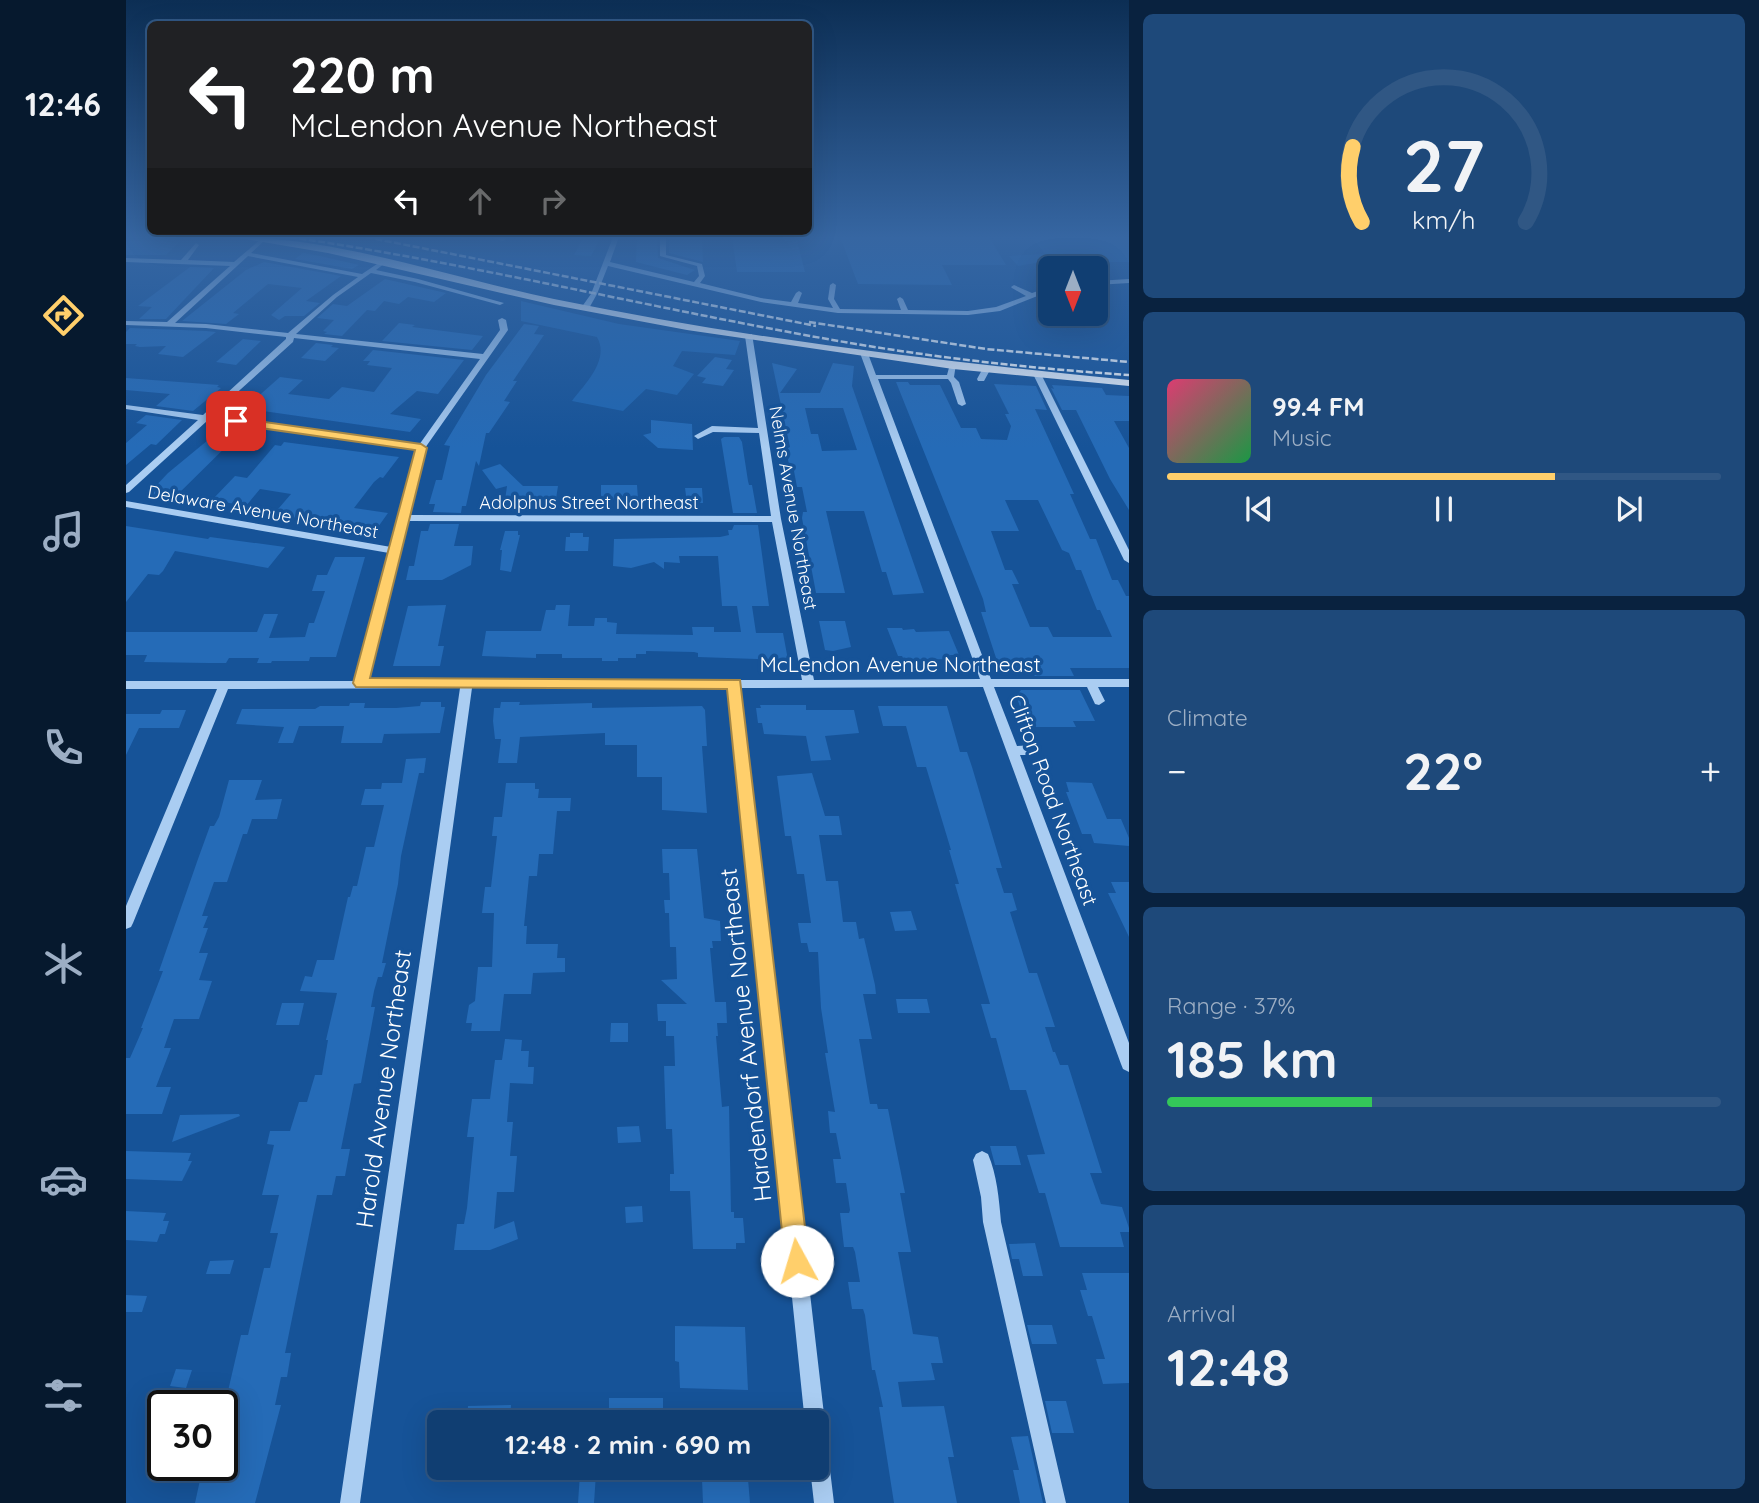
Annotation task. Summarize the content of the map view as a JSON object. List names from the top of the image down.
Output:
{
  "streets": {
    "street": [
      "Adolphus Street Northeast",
      "Nelms Avenue Northeast",
      "Delaware Avenue Northeast",
      "McLendon Avenue Northeast",
      "Clifton Road Northeast",
      "Hardendorf Avenue Northeast",
      "Harold Avenue Northeast"
    ]
  },
  "crossings": [
    ["Adolphus Street Northeast", "Nelms Avenue Northeast"],
    ["Nelms Avenue Northeast", "McLendon Avenue Northeast"],
    ["McLendon Avenue Northeast", "Clifton Road Northeast"],
    ["McLendon Avenue Northeast", "Hardendorf Avenue Northeast"],
    ["McLendon Avenue Northeast", "Harold Avenue Northeast"]
  ],
  "north": "bottom",
  "page": {
    "tabs": "12:46",
    "turn": ["220 m", "McLendon Avenue Northeast"],
    "song": ["99.4 FM", "Music"],
    "tile": [
      "Climate",
      ["Range · 37%", "185 km"],
      ["Arrival", "12:48"]
    ],
    "heat": ["−", "22°", "+"],
    "limit": "30",
    "trip": "12:48 · 2 min · 690 m",
    "gauge": ["27", "km/h"]
  }
}
